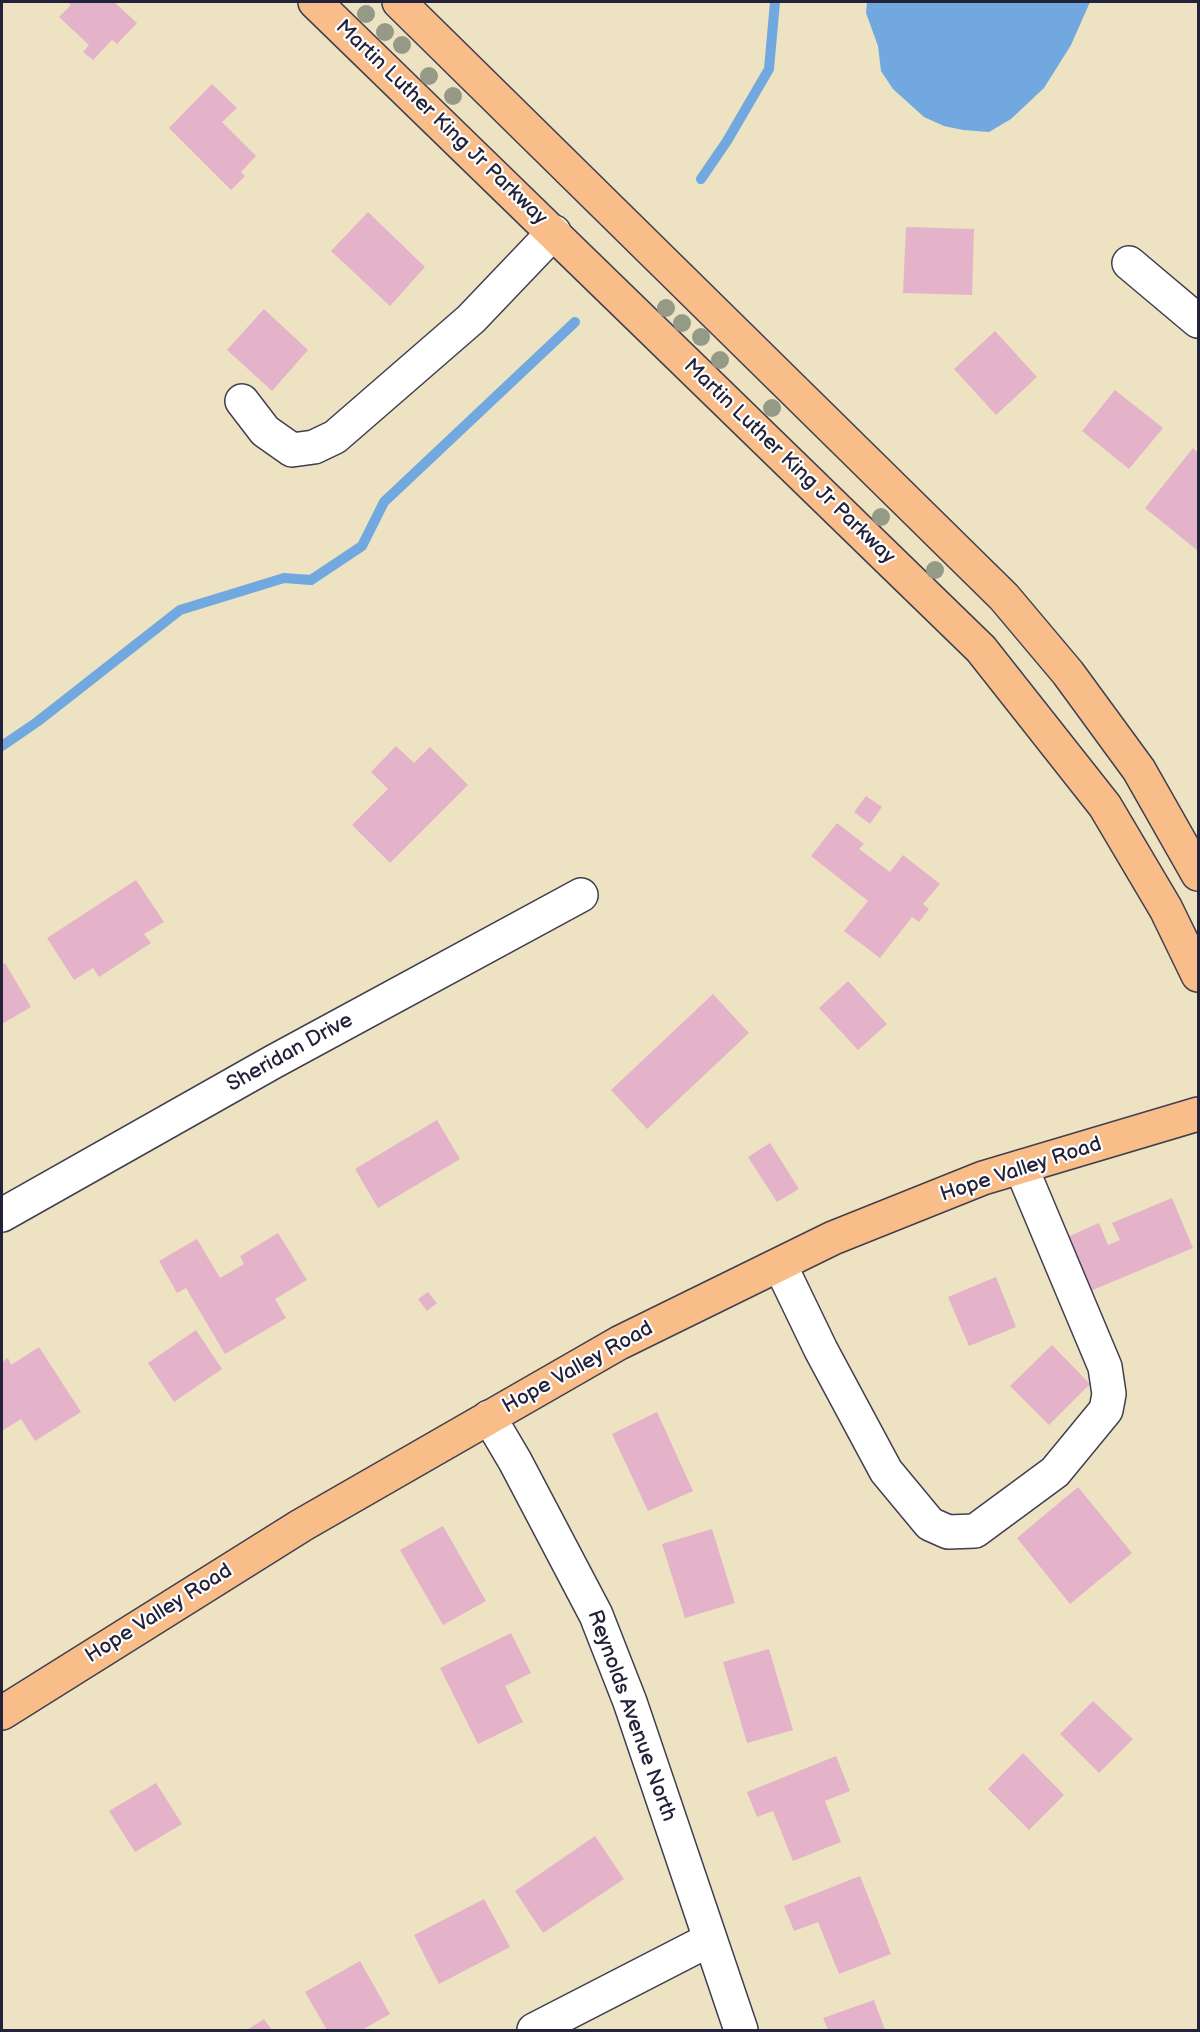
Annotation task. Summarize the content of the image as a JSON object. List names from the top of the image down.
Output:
{
  "streets": {
    "main road": ["Martin Luther King Jr Parkway", "Hope Valley Road"],
    "street": ["Sheridan Drive", "Reynolds Avenue North"]
  },
  "crossings": [
    ["Hope Valley Road", "Reynolds Avenue North"]
  ]
}
